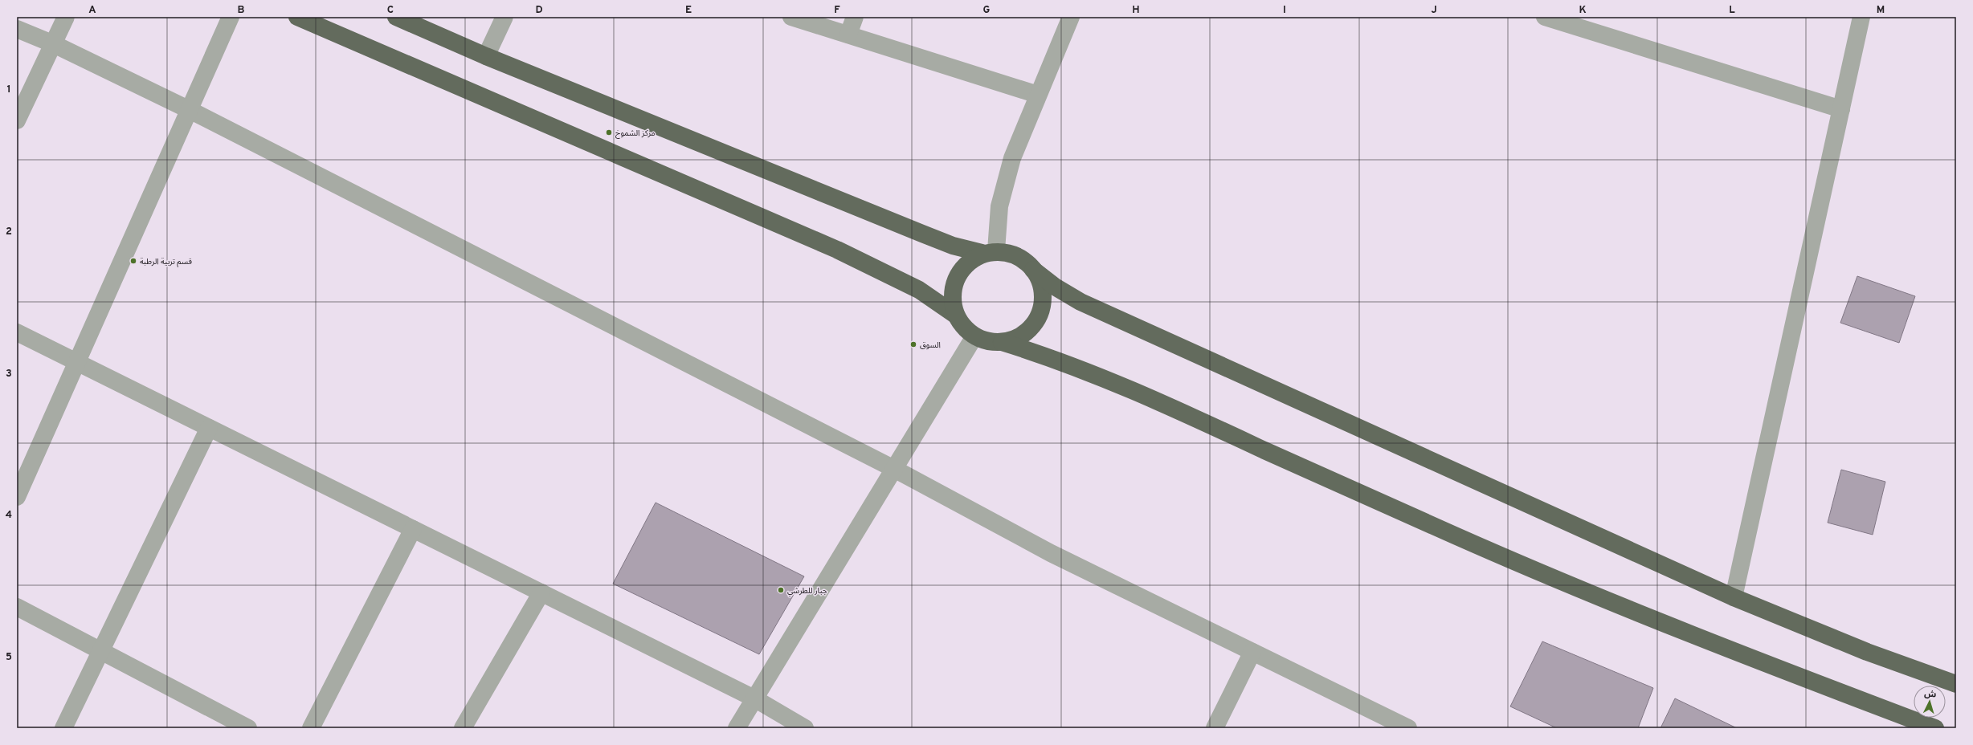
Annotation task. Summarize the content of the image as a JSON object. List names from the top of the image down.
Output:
{
  "places": [
    "مركز الشموخ",
    "قسم تربية الرطبة",
    "السوق",
    "جبار للطرشي"
  ],
  "north": "top",
  "grid": {
    "columns": [
      "A",
      "B",
      "C",
      "D",
      "E",
      "F",
      "G",
      "H",
      "I",
      "J",
      "K",
      "L",
      "M"
    ],
    "rows": [
      "1",
      "2",
      "3",
      "4",
      "5"
    ]
  }
}
